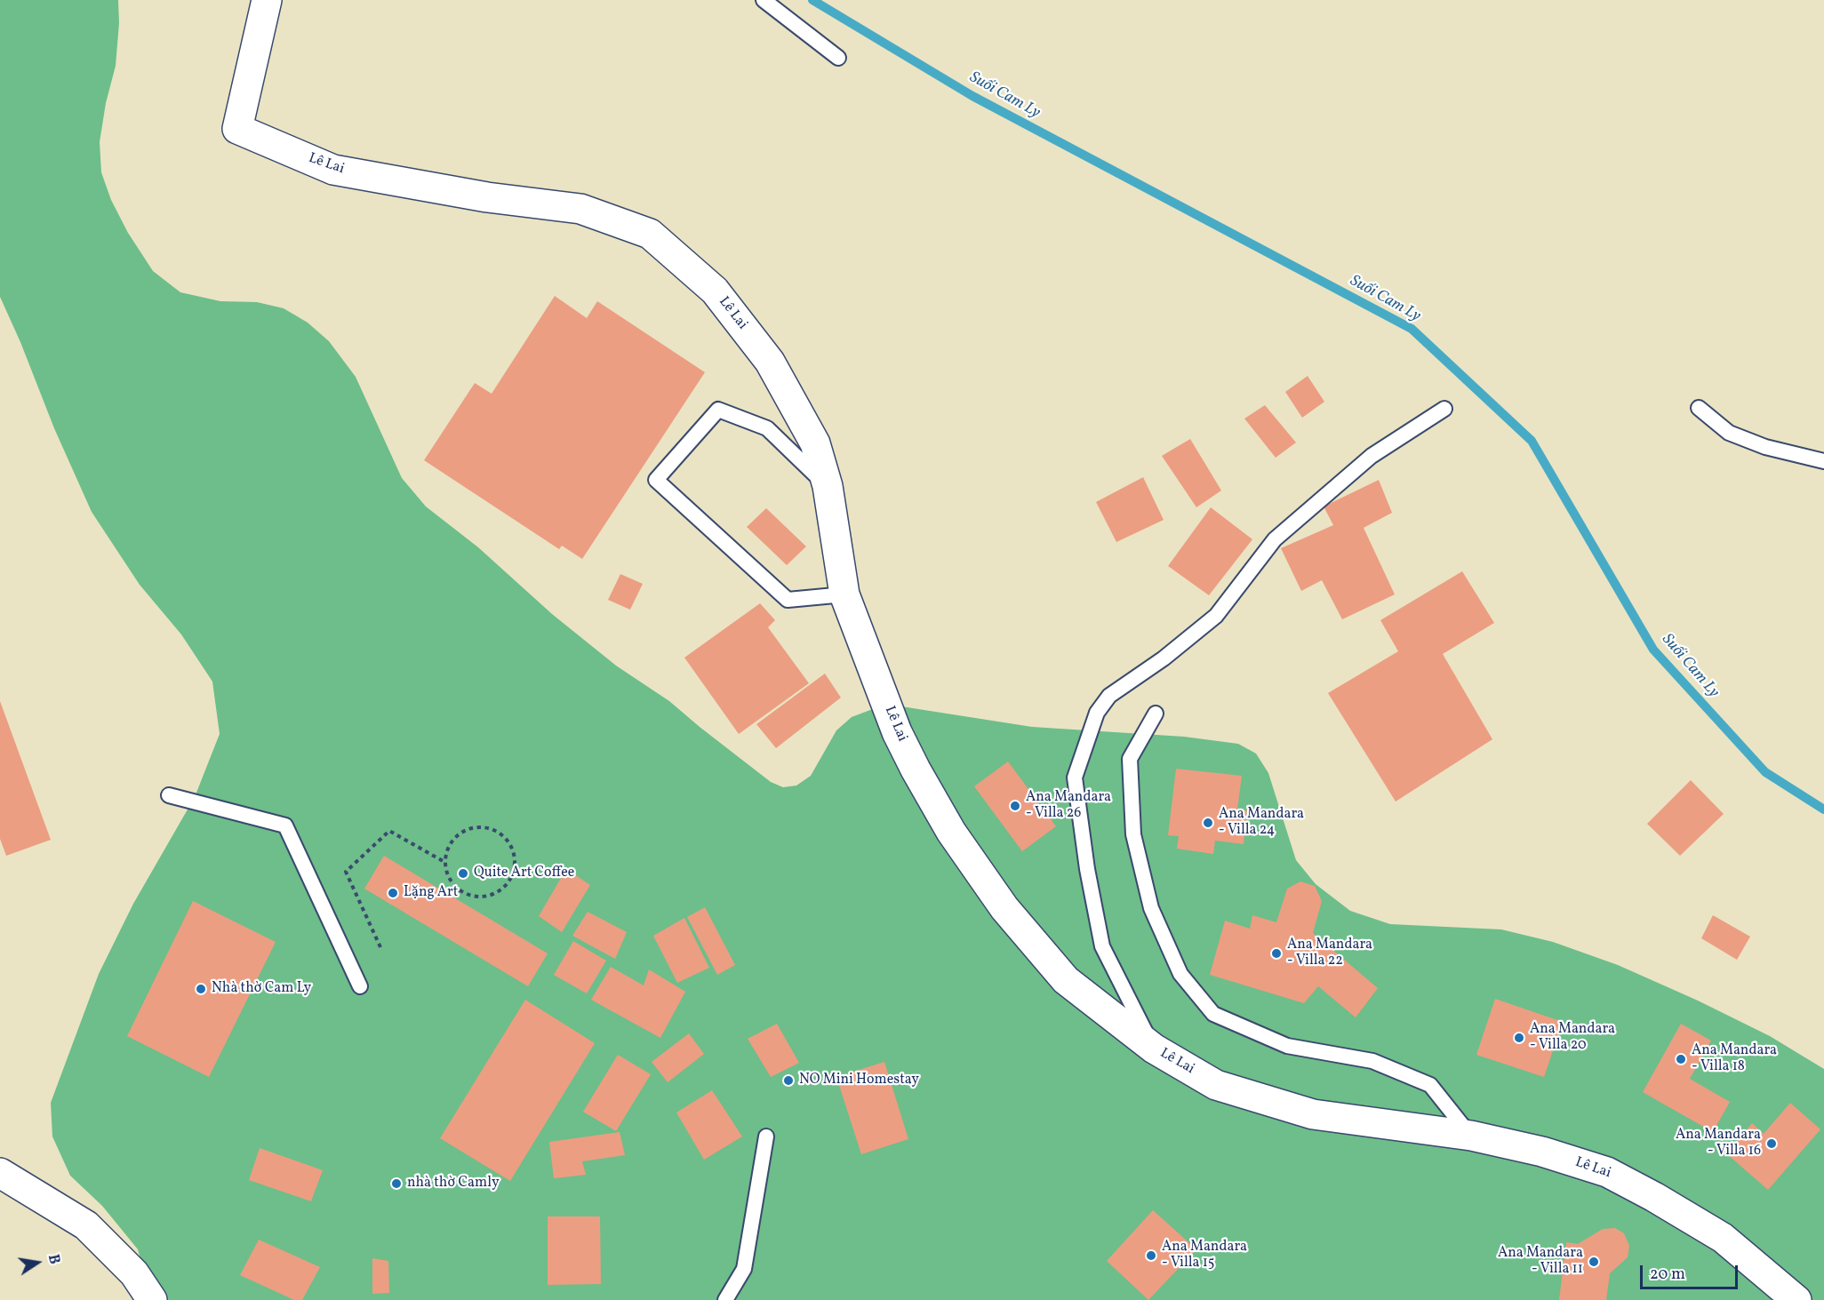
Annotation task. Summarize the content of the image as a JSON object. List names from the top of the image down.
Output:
{
  "streets": {
    "street": ["Lê Lai"]
  },
  "water": ["Suối Cam Ly"],
  "places": [
    "Ana Mandara - Villa 26",
    "Ana Mandara - Villa 24",
    "Quite Art Coffee",
    "Lặng Art",
    "Ana Mandara - Villa 22",
    "Nhà thờ Cam Ly",
    "Ana Mandara - Villa 20",
    "Ana Mandara - Villa 18",
    "NO Mini Homestay",
    "Ana Mandara - Villa 16",
    "nhà thờ Camly",
    "Ana Mandara - Villa 15",
    "Ana Mandara - Villa 11"
  ],
  "scale_bar": "20 m",
  "north": "right"
}
